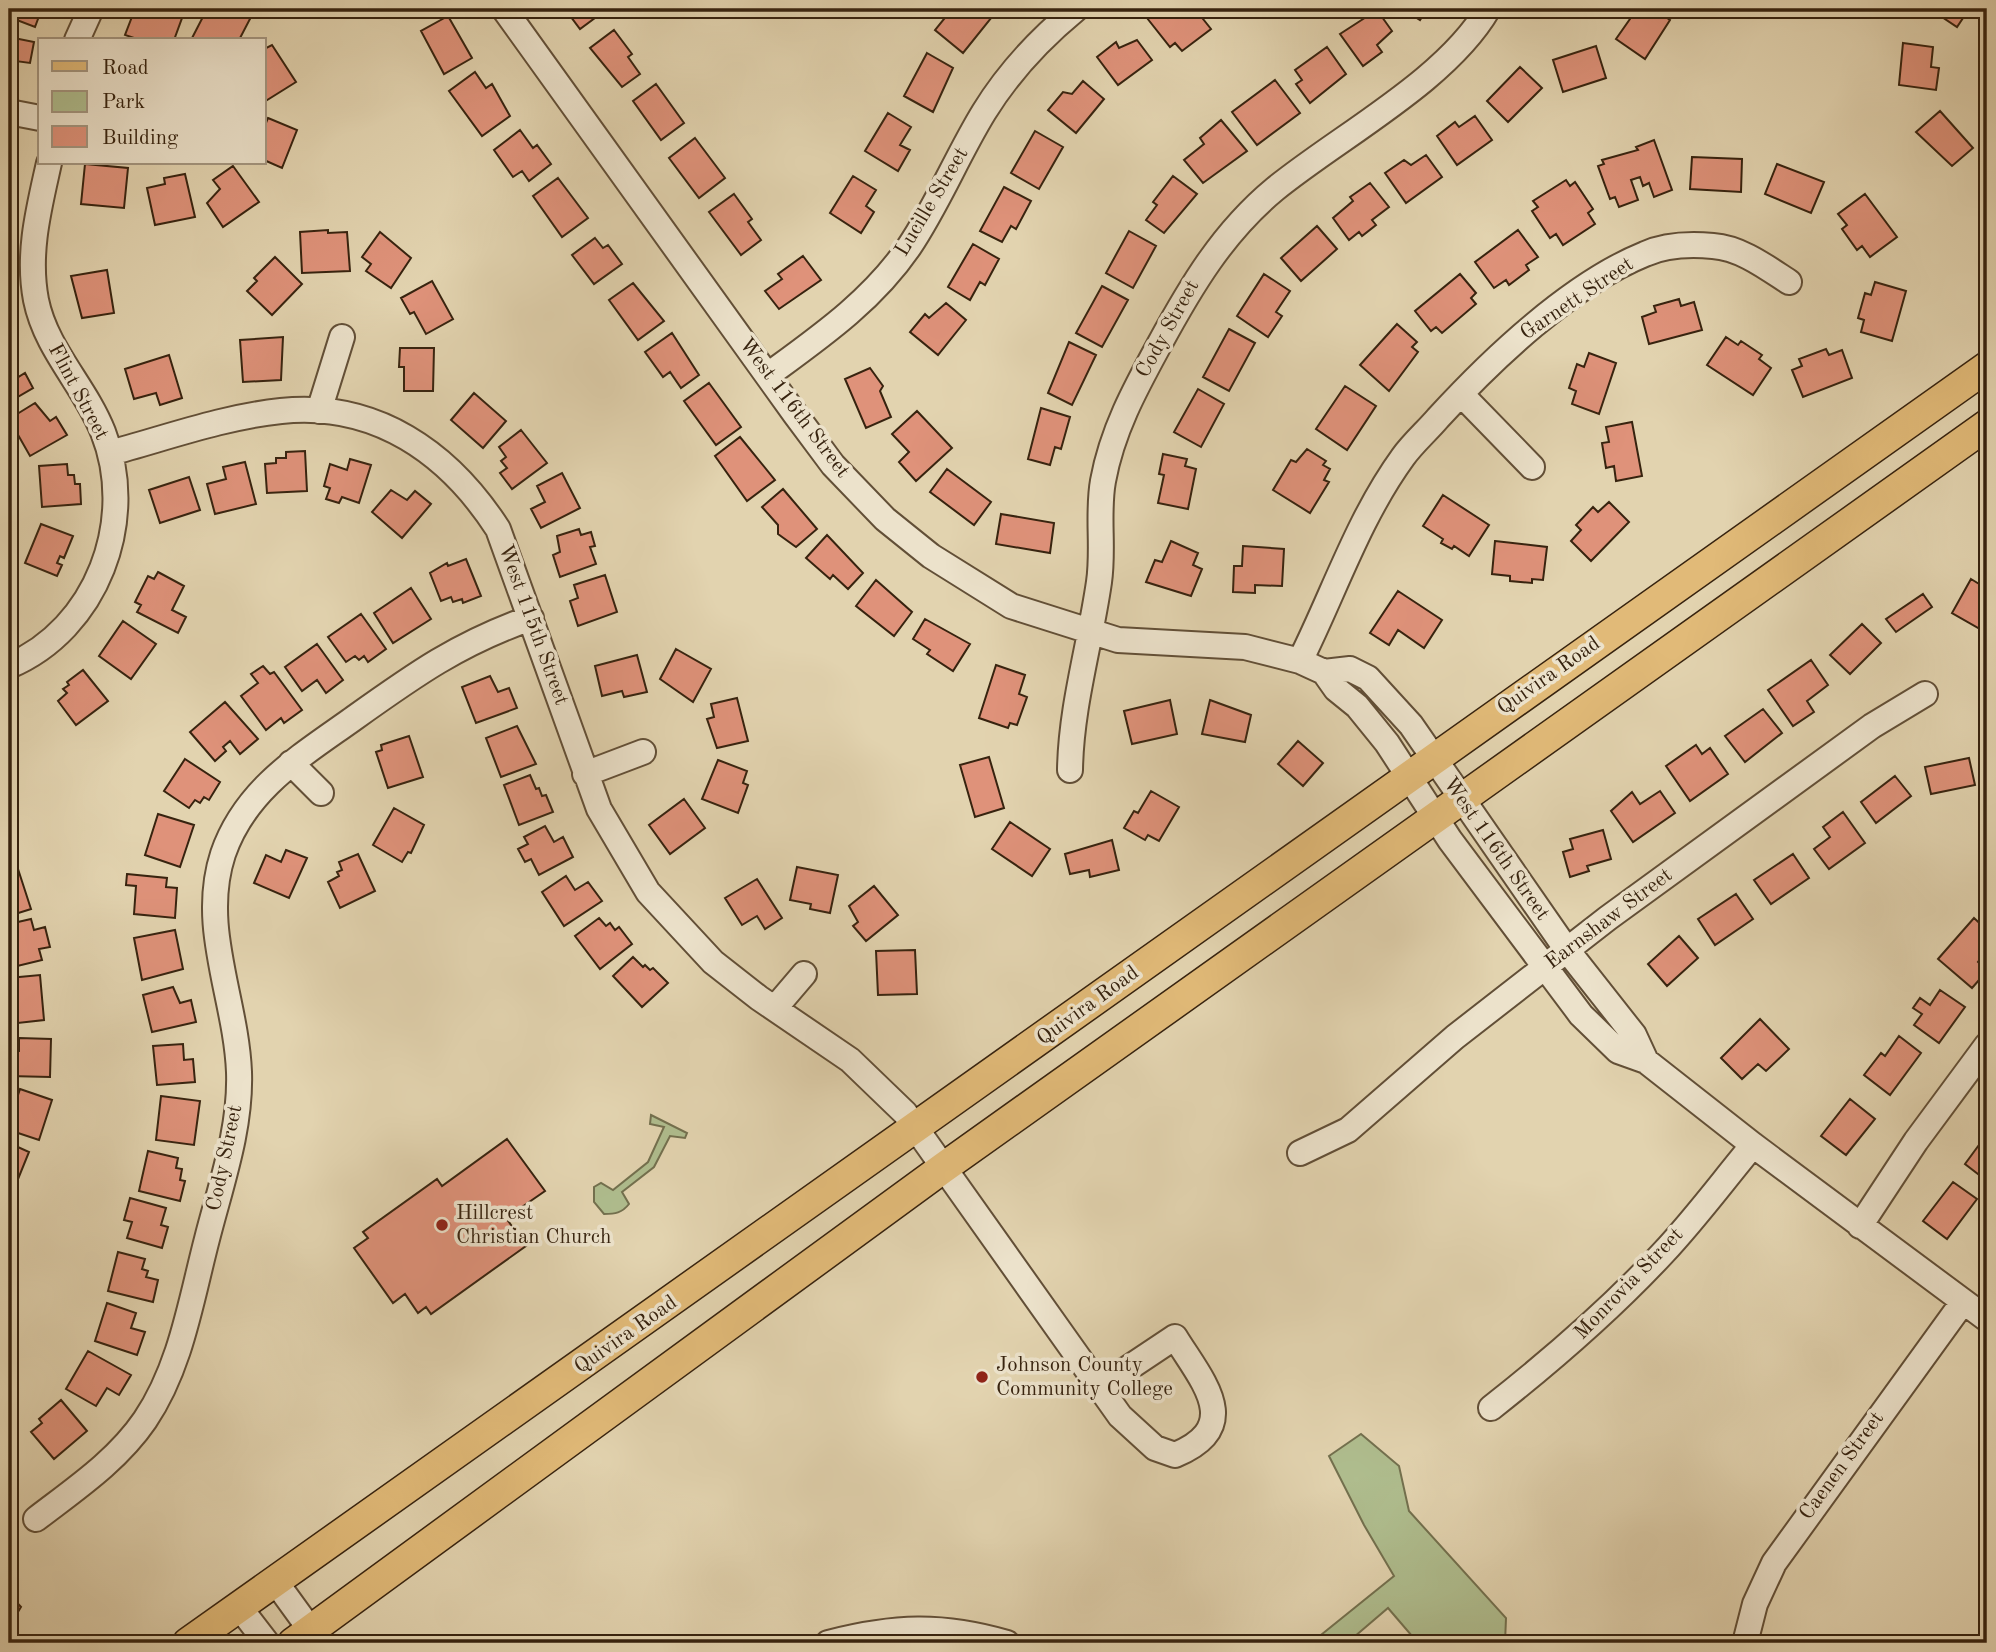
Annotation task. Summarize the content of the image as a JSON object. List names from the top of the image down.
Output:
{
  "streets": {
    "main road": ["Quivira Road"],
    "street": [
      "Lucille Street",
      "Garnett Street",
      "Cody Street",
      "Flint Street",
      "West 116th Street",
      "West 115th Street",
      "Earnshaw Street",
      "Monrovia Street",
      "Caenen Street"
    ]
  },
  "crossings": [
    ["Lucille Street", "West 116th Street"],
    ["Garnett Street", "West 116th Street"],
    ["Cody Street", "West 116th Street"],
    ["Cody Street", "West 115th Street"],
    ["Flint Street", "West 115th Street"],
    ["West 116th Street", "Quivira Road"],
    ["West 116th Street", "Earnshaw Street"],
    ["West 116th Street", "Monrovia Street"],
    ["West 116th Street", "Caenen Street"],
    ["West 115th Street", "Quivira Road"]
  ],
  "places": ["Hillcrest Christian Church", "Johnson County Community College"],
  "legend": ["Road", "Park", "Building"]
}
